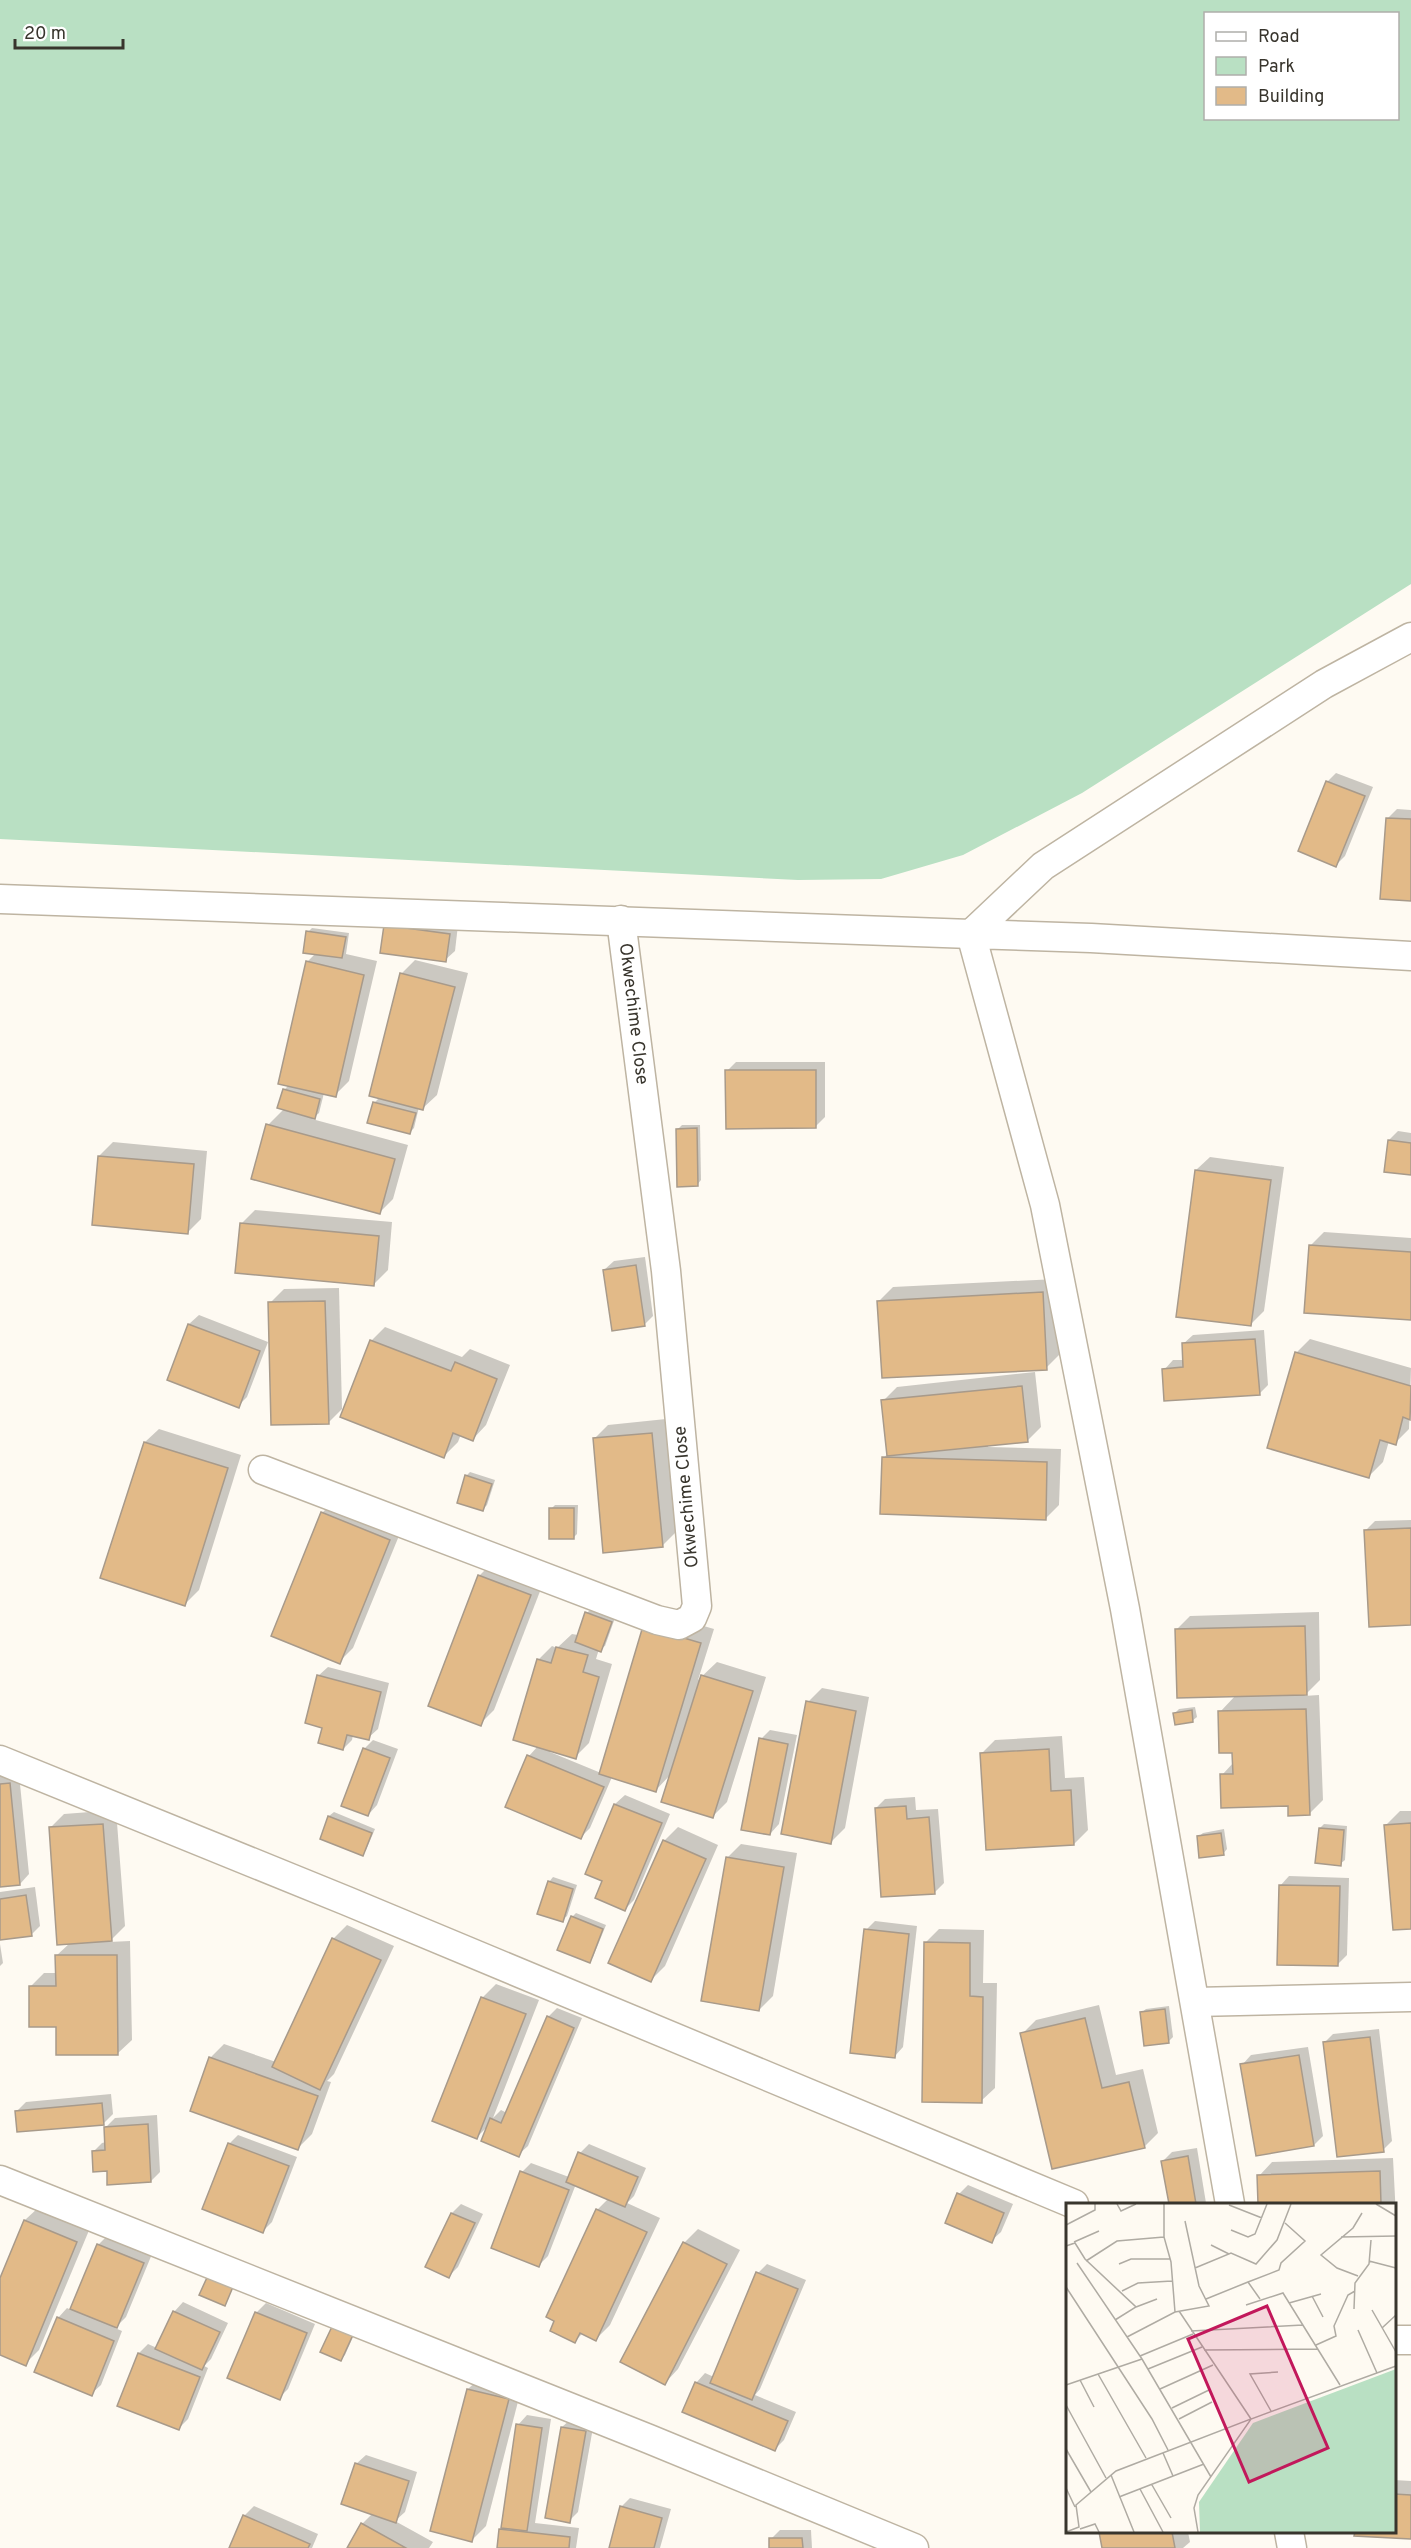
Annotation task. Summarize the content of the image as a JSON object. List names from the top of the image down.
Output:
{
  "streets": {
    "street": ["Okwechime Close"]
  },
  "legend": ["Road", "Park", "Building"],
  "scale_bar": "20 m"
}
